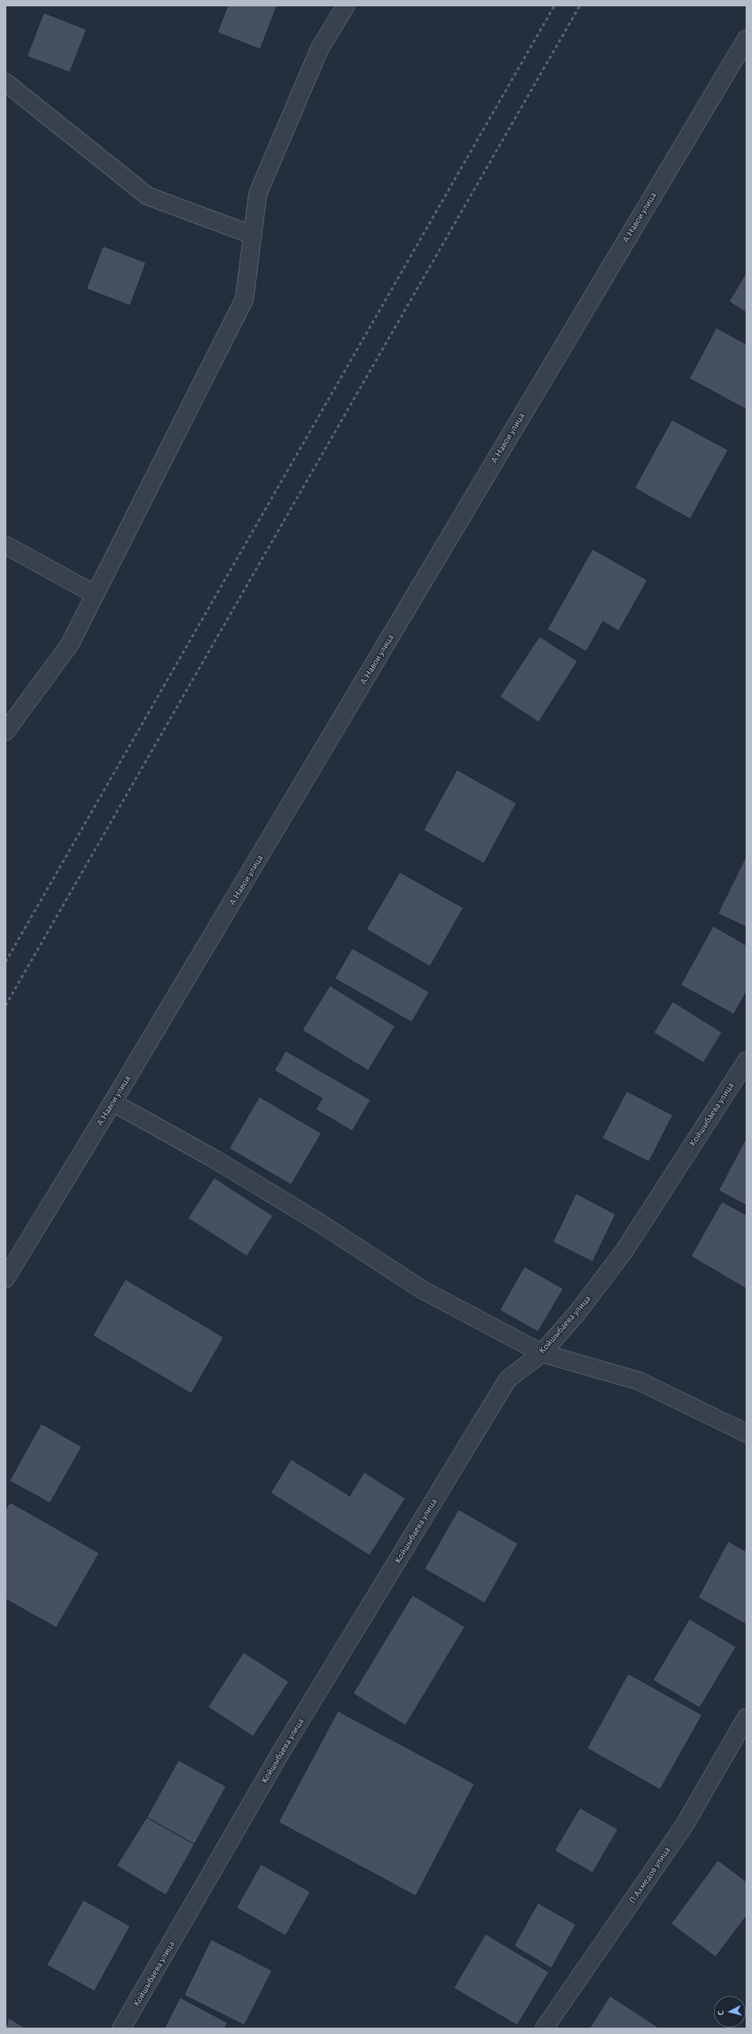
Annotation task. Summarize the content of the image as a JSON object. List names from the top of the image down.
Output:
{
  "streets": {
    "street": ["А.Навои улица", "Койшыбаева улица", "П.Ахмедов улица"]
  },
  "north": "left"
}
